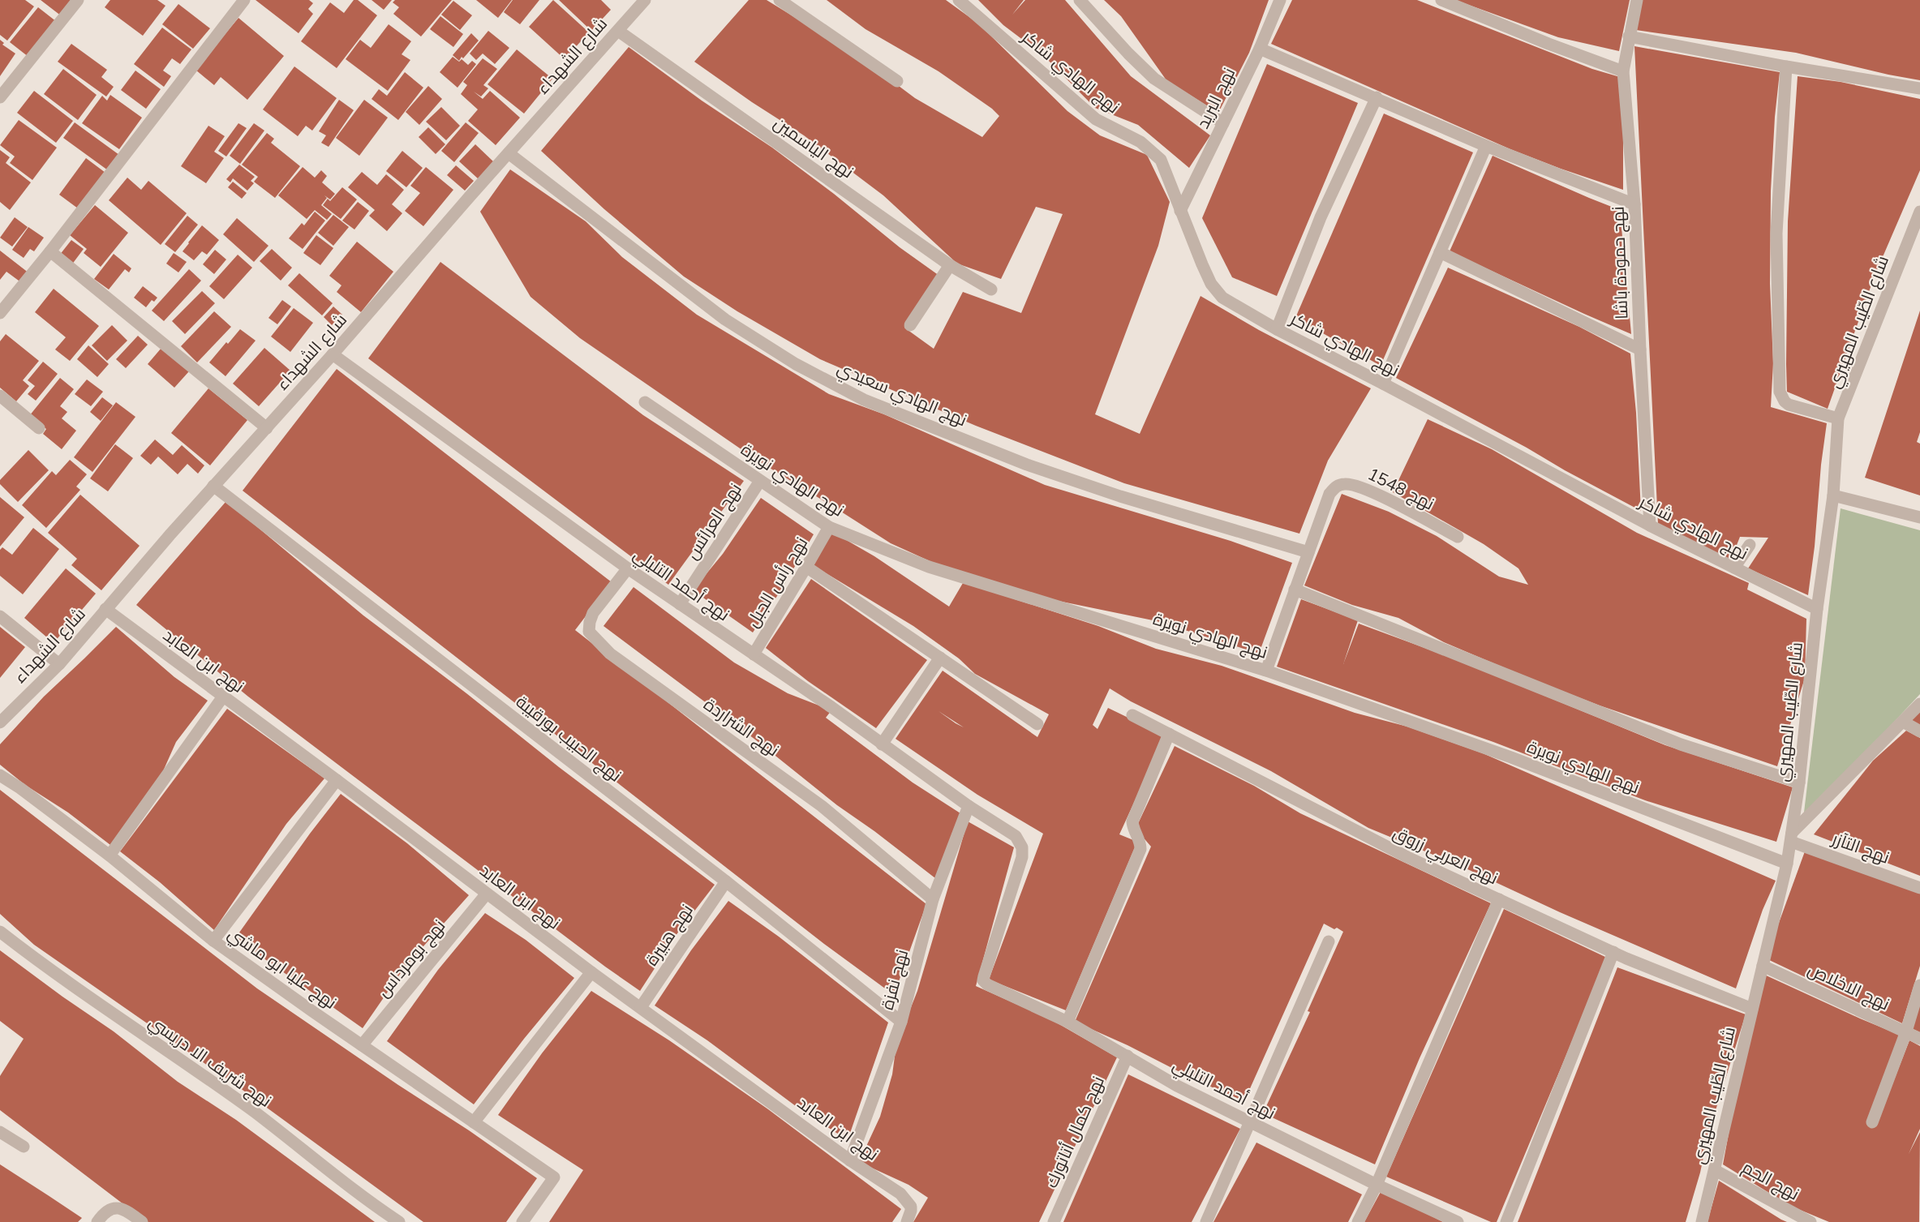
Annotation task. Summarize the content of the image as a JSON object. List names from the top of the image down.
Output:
{
  "streets": {
    "street": [
      "شارع الشهداء",
      "نهج الهادي شاكر",
      "نهج البريد",
      "نهج الياسمين",
      "نهج حمودة باشا",
      "شارع الطّيب المهيري",
      "نهج الهادي سعيدي",
      "نهج الهادي نويرة",
      "نهج 1548",
      "نهج العرائس",
      "نهج رأس الجبل",
      "نهج أحمد التليلي",
      "نهج ابن العابد",
      "نهج الشراردة",
      "نهج الحبيب بورقيبة",
      "نهج التآزر",
      "نهج العربي زروق",
      "نهج هبيرة",
      "نهج بومرداس",
      "نهج عليا ابو ماشي",
      "نهج نفزة",
      "نهج الاخلاص",
      "نهج شريف الا دريسي",
      "نهج كمال أتاتورك",
      "نهج الجم"
    ]
  },
  "crossings": [
    ["شارع الشهداء", "نهج الياسمين"],
    ["شارع الشهداء", "نهج الهادي سعيدي"],
    ["شارع الشهداء", "نهج أحمد التليلي"],
    ["شارع الشهداء", "نهج ابن العابد"],
    ["شارع الشهداء", "نهج الحبيب بورقيبة"],
    ["نهج الهادي شاكر", "نهج البريد"],
    ["نهج الهادي شاكر", "نهج حمودة باشا"],
    ["نهج الهادي شاكر", "شارع الطّيب المهيري"],
    ["شارع الطّيب المهيري", "نهج الهادي نويرة"],
    ["شارع الطّيب المهيري", "نهج التآزر"],
    ["شارع الطّيب المهيري", "نهج العربي زروق"],
    ["شارع الطّيب المهيري", "نهج الاخلاص"],
    ["شارع الطّيب المهيري", "نهج الجم"],
    ["نهج الهادي سعيدي", "نهج 1548"],
    ["نهج الهادي نويرة", "نهج العرائس"],
    ["نهج الهادي نويرة", "نهج رأس الجبل"],
    ["نهج العرائس", "نهج أحمد التليلي"],
    ["نهج رأس الجبل", "نهج أحمد التليلي"],
    ["نهج أحمد التليلي", "نهج الشراردة"],
    ["نهج أحمد التليلي", "نهج نفزة"],
    ["نهج أحمد التليلي", "نهج كمال أتاتورك"],
    ["نهج ابن العابد", "نهج هبيرة"],
    ["نهج ابن العابد", "نهج بومرداس"],
    ["نهج ابن العابد", "نهج نفزة"],
    ["نهج الشراردة", "نهج نفزة"],
    ["نهج الحبيب بورقيبة", "نهج هبيرة"],
    ["نهج الحبيب بورقيبة", "نهج نفزة"],
    ["نهج بومرداس", "نهج عليا ابو ماشي"]
  ]
}
